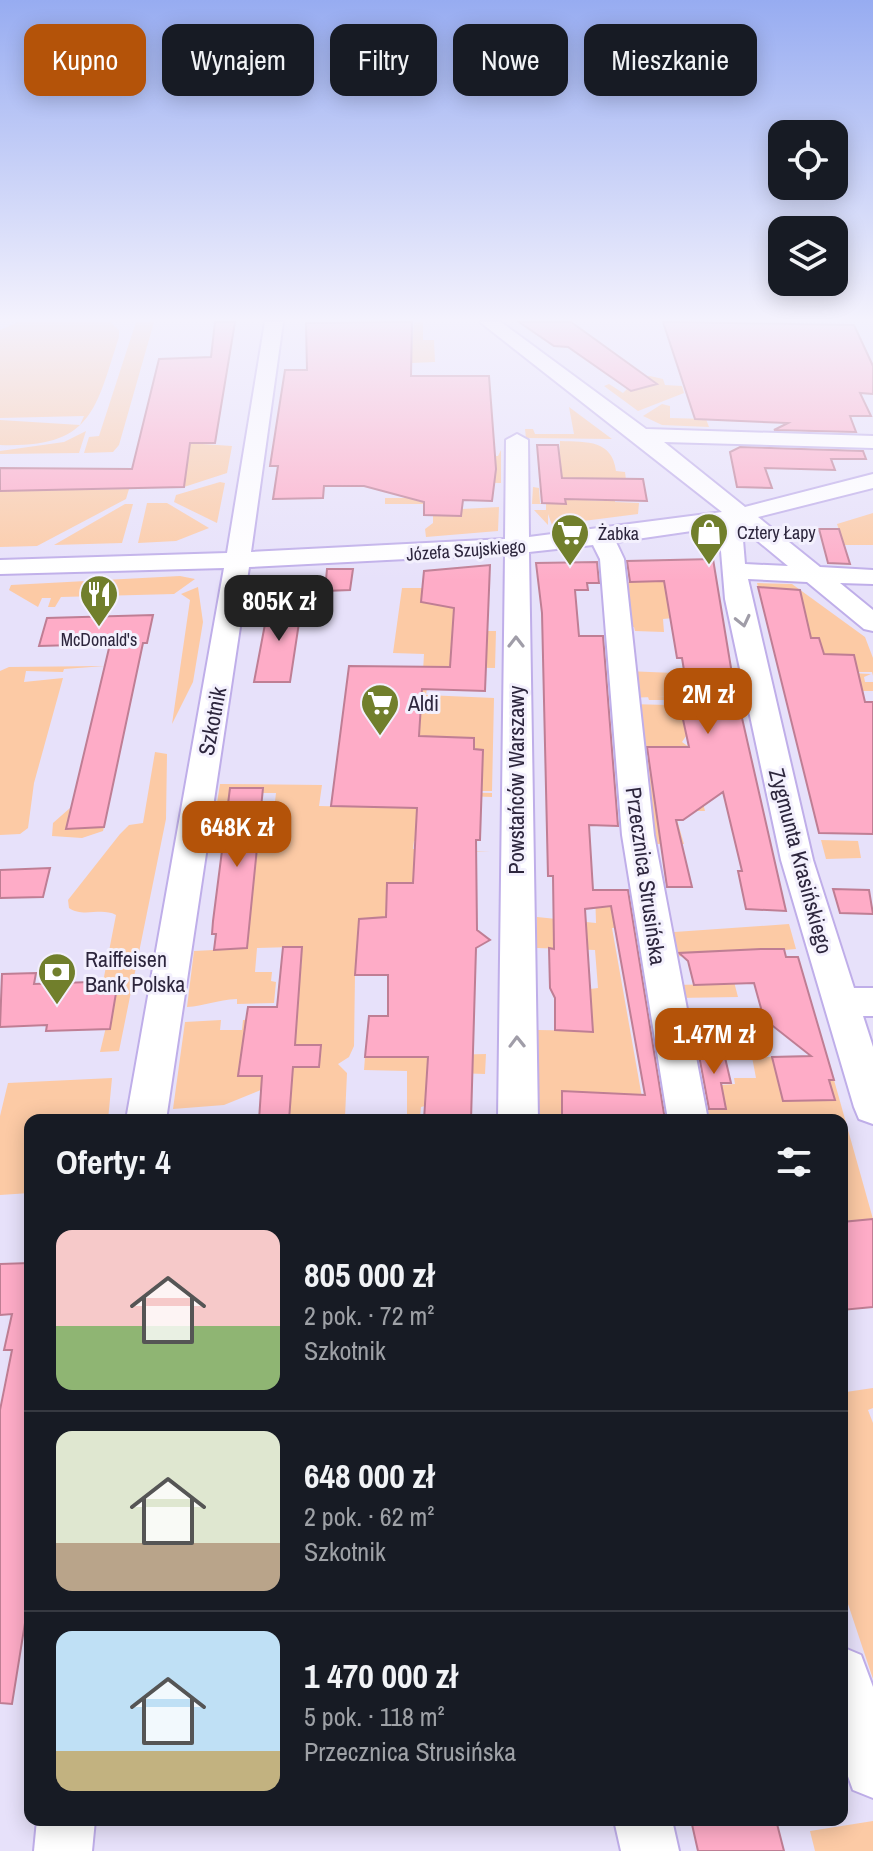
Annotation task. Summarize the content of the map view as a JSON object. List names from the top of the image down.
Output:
{
  "streets": {
    "street": [
      "Józefa Szujskiego",
      "Szkotnik",
      "Powstańców Warszawy",
      "Zygmunta Krasińskiego",
      "Przecznica Strusińska"
    ]
  },
  "crossings": [
    ["Józefa Szujskiego", "Szkotnik"],
    ["Józefa Szujskiego", "Powstańców Warszawy"],
    ["Józefa Szujskiego", "Zygmunta Krasińskiego"],
    ["Józefa Szujskiego", "Przecznica Strusińska"]
  ],
  "one_way": ["Powstańców Warszawy", "Zygmunta Krasińskiego"],
  "places": {
    "shop": ["Cztery Łapy"],
    "supermarket": ["Żabka", "Aldi"],
    "restaurant": ["McDonald's"],
    "bank": ["Raiffeisen Bank Polska"]
  },
  "page": {
    "chip": [
      "Kupno",
      "Wynajem",
      "Filtry",
      "Nowe",
      "Mieszkanie"
    ],
    "price": [
      "805K zł",
      "2M zł",
      "648K zł",
      "1.47M zł"
    ],
    "heading": "Oferty: 4",
    "list": [
      {
        "name": "805 000 zł",
        "note": "2 pok. · 72 m² · Szkotnik"
      },
      {
        "name": "648 000 zł",
        "note": "2 pok. · 62 m² · Szkotnik"
      },
      {
        "name": "1 470 000 zł",
        "note": "5 pok. · 118 m² · Przecznica Strusińska"
      }
    ]
  }
}
